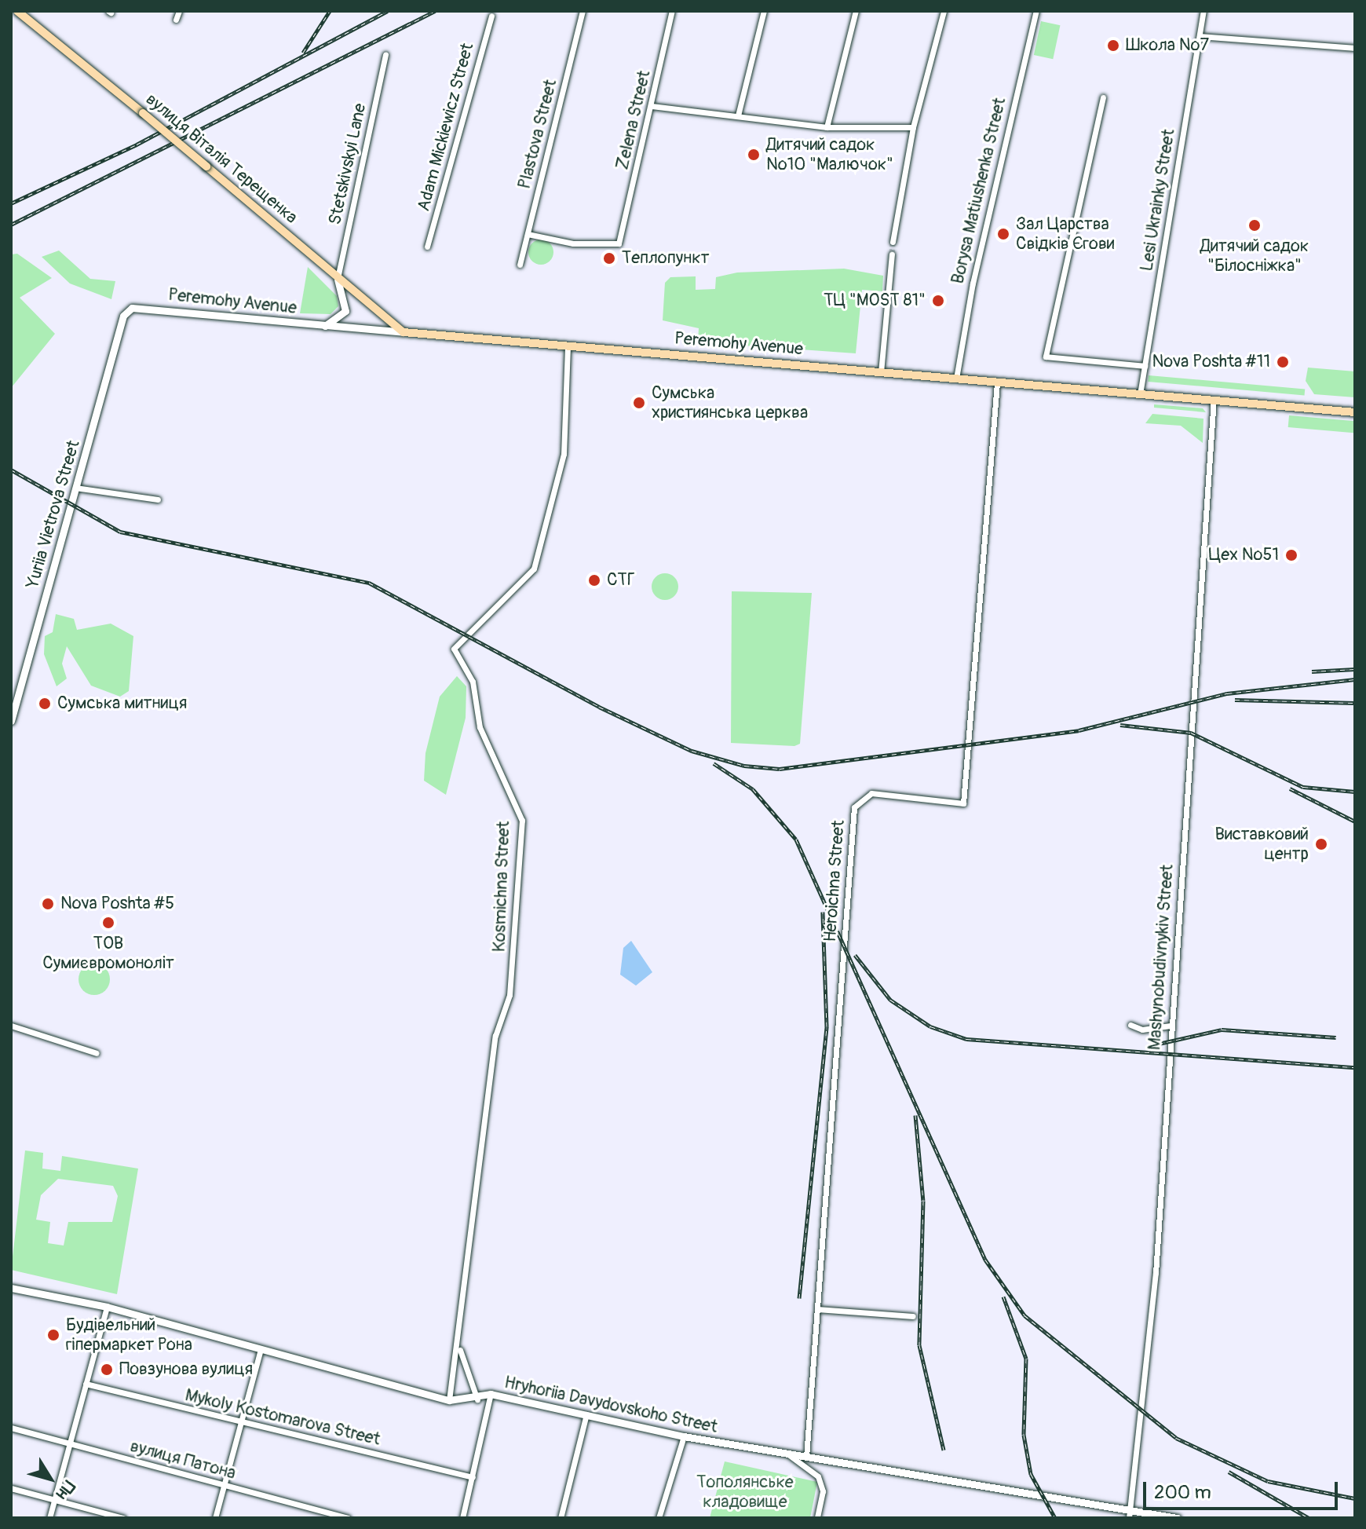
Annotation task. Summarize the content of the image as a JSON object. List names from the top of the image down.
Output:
{
  "streets": {
    "main road": ["вулиця Віталія Терещенка", "Peremohy Avenue"],
    "street": [
      "Zelena Street",
      "Adam Mickiewicz Street",
      "Plastova Street",
      "Stetskivskyi Lane",
      "Borysa Matiushenka Street",
      "Lesi Ukrainky Street",
      "Yuriia Vietrova Street",
      "Heroichna Street",
      "Kosmichna Street",
      "Mashynobudivnykiv Street",
      "Hryhoriia Davydovskoho Street",
      "Mykoly Kostomarova Street",
      "вулиця Патона"
    ]
  },
  "crossings": [
    ["Zelena Street", "Plastova Street"],
    ["вулиця Віталія Терещенка", "Stetskivskyi Lane"],
    ["вулиця Віталія Терещенка", "Peremohy Avenue"],
    ["Borysa Matiushenka Street", "Peremohy Avenue"],
    ["Lesi Ukrainky Street", "Peremohy Avenue"],
    ["Peremohy Avenue", "Yuriia Vietrova Street"],
    ["Peremohy Avenue", "Heroichna Street"],
    ["Peremohy Avenue", "Kosmichna Street"],
    ["Peremohy Avenue", "Mashynobudivnykiv Street"],
    ["Heroichna Street", "Hryhoriia Davydovskoho Street"],
    ["Kosmichna Street", "Hryhoriia Davydovskoho Street"],
    ["Mashynobudivnykiv Street", "Hryhoriia Davydovskoho Street"]
  ],
  "parks": ["Тополянське кладовище"],
  "places": [
    "Школа №7",
    "Дитячий садок №10 \"Малючок\"",
    "Дитячий садок \"Білосніжка\"",
    "Зал Царства Свідків Єгови",
    "Теплопункт",
    "ТЦ \"MOST 81\"",
    "Nova Poshta #11",
    "Сумська християнська церква",
    "Цех №51",
    "СТГ",
    "Сумська митниця",
    "Виставковий центр",
    "Nova Poshta #5",
    "ТОВ Сумиєвромоноліт",
    "Будівельний гіпермаркет Рона",
    "Повзунова вулиця"
  ],
  "scale_bar": "200 m",
  "north": "bottom right"
}
